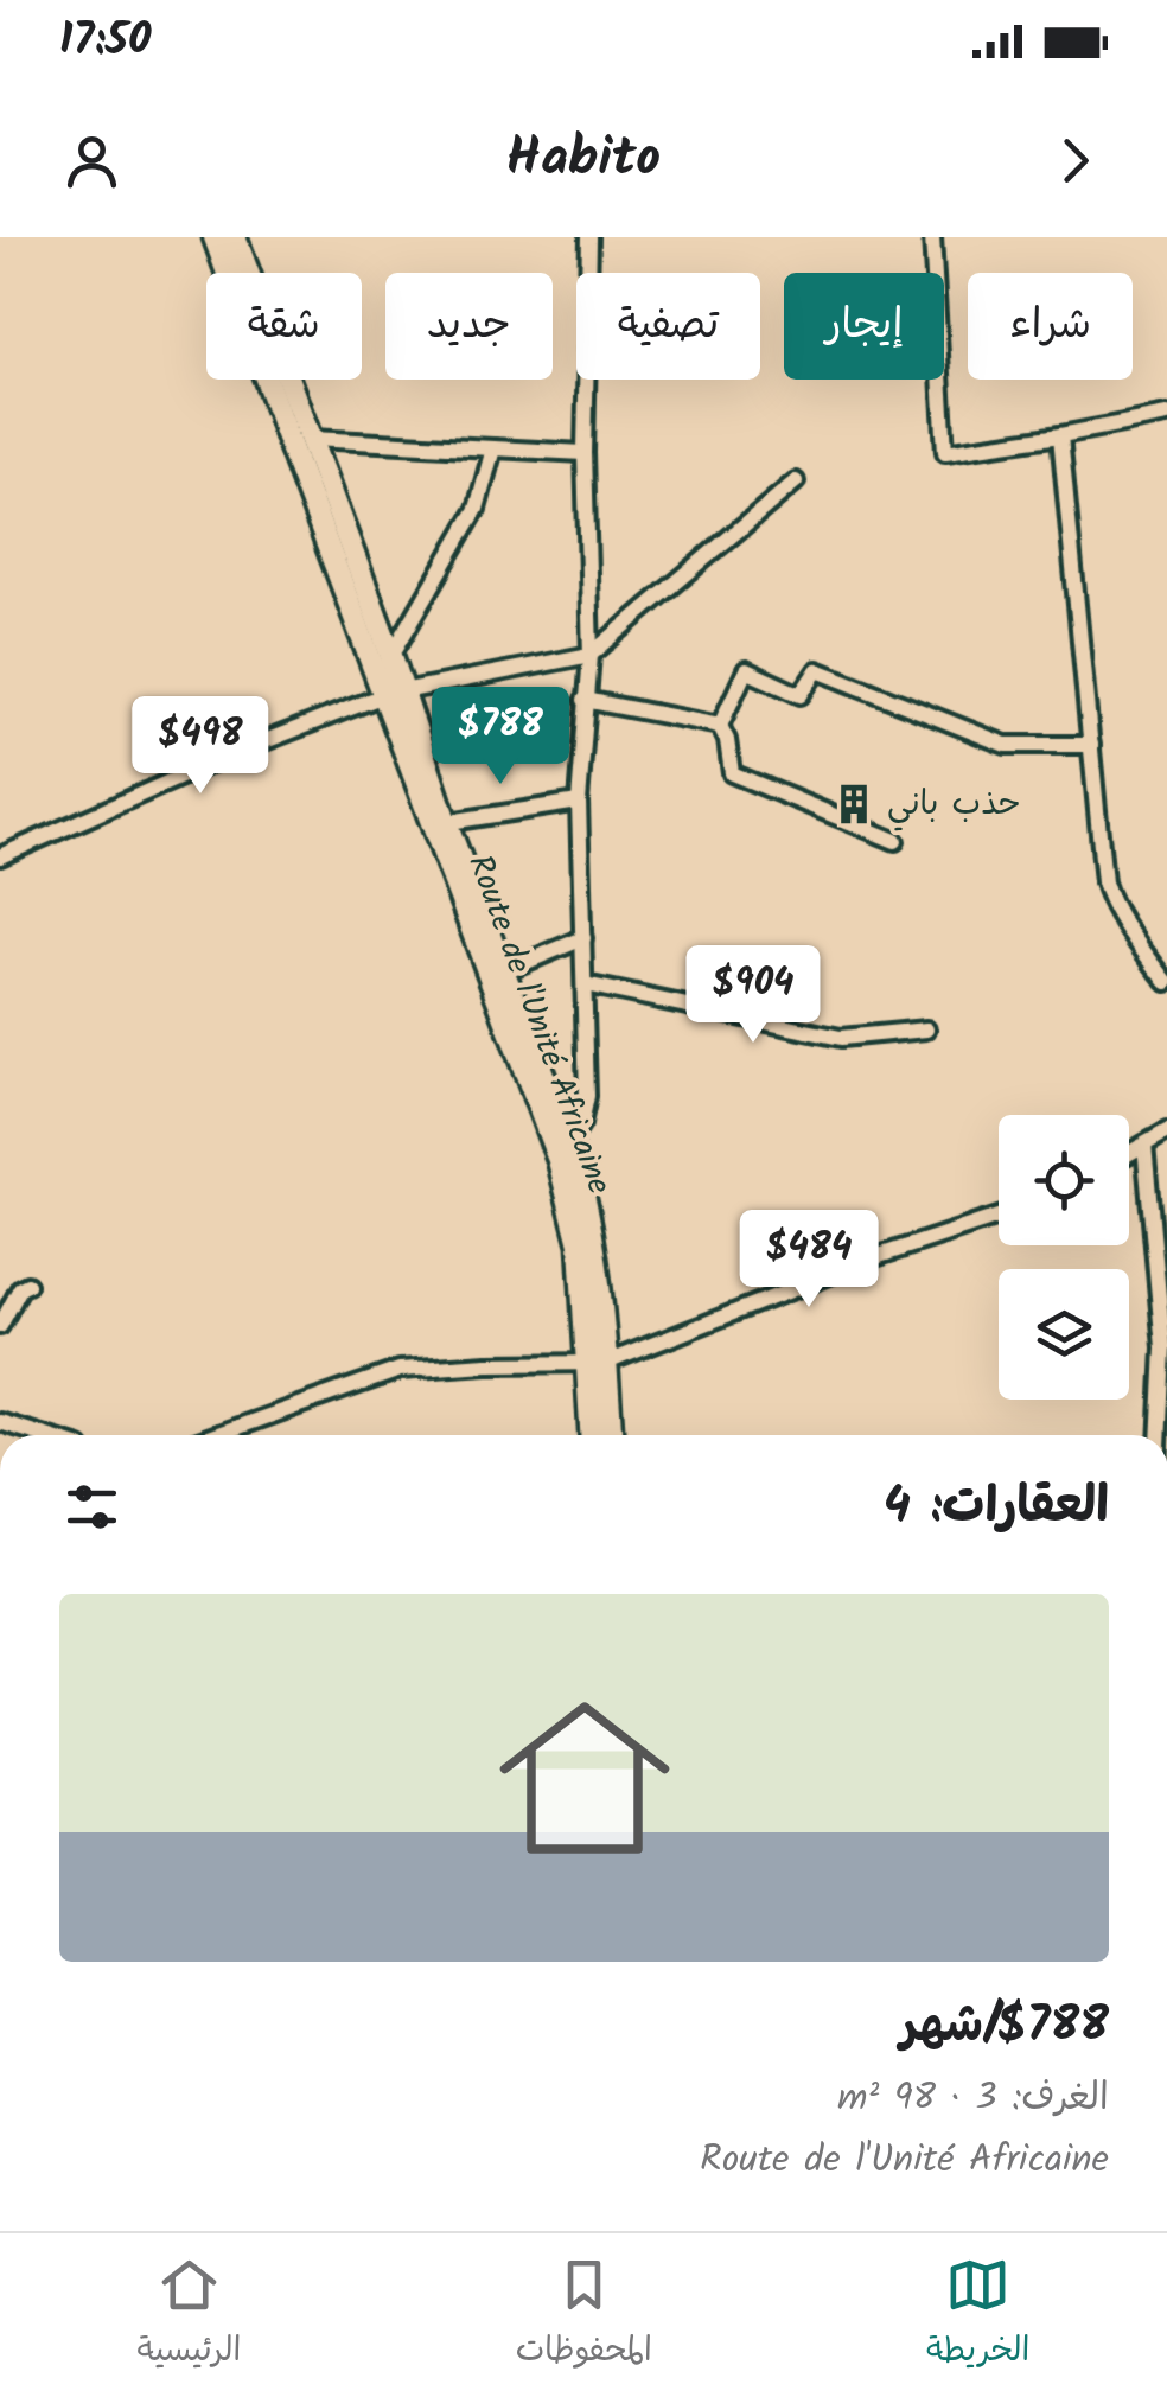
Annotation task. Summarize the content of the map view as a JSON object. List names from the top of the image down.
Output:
{
  "streets": {
    "main road": ["Route de l'Unité Africaine"]
  },
  "places": {
    "building": ["حذب باني"]
  },
  "page": {
    "status": "17:50",
    "header": "Habito",
    "chip": [
      "شراء",
      "إيجار",
      "تصفية",
      "جديد",
      "شقة"
    ],
    "price": [
      "$788",
      "$498",
      "$904",
      "$484"
    ],
    "heading": "العقارات: 4",
    "list": [
      {
        "name": "$788/شهر",
        "note": "الغرف: 3 · 98 m² · Route de l'Unité Africaine"
      }
    ],
    "tabs": ["الخريطة", "المحفوظات", "الرئيسية"]
  }
}
